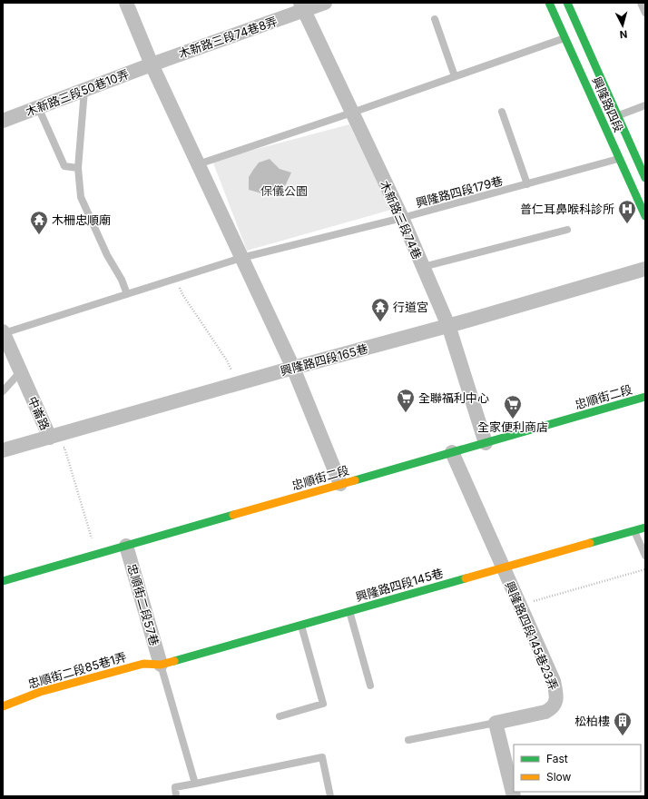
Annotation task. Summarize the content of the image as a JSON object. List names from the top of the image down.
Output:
{
  "streets": {
    "street": [
      "木新路三段74巷8弄",
      "木新路三段50巷10弄",
      "興隆路四段",
      "木新路三段74巷",
      "興隆路四段165巷",
      "忠順街二段",
      "中崙路",
      "興隆路四段145巷",
      "忠順街二段57巷",
      "興隆路四段145巷23弄",
      "忠順街二段85巷1弄"
    ],
    "lane": ["興隆路四段179巷"]
  },
  "crossings": [
    ["木新路三段74巷8弄", "木新路三段50巷10弄"],
    ["木新路三段74巷8弄", "木新路三段74巷"],
    ["興隆路四段", "興隆路四段179巷"],
    ["興隆路四段179巷", "木新路三段74巷"],
    ["興隆路四段179巷", "中崙路"],
    ["木新路三段74巷", "興隆路四段165巷"],
    ["木新路三段74巷", "忠順街二段"],
    ["興隆路四段165巷", "中崙路"],
    ["忠順街二段", "中崙路"],
    ["忠順街二段", "忠順街二段57巷"],
    ["忠順街二段", "興隆路四段145巷23弄"],
    ["興隆路四段145巷", "忠順街二段57巷"],
    ["興隆路四段145巷", "興隆路四段145巷23弄"],
    ["興隆路四段145巷", "忠順街二段85巷1弄"],
    ["忠順街二段57巷", "忠順街二段85巷1弄"]
  ],
  "parks": ["保儀公園"],
  "places": {
    "hospital": ["普仁耳鼻喉科診所"],
    "temple": ["木柵忠順廟", "行道宮"],
    "supermarket": ["全聯福利中心", "全家便利商店"],
    "building": ["松柏樓"]
  },
  "legend": ["Fast", "Slow"],
  "north": "bottom"
}
